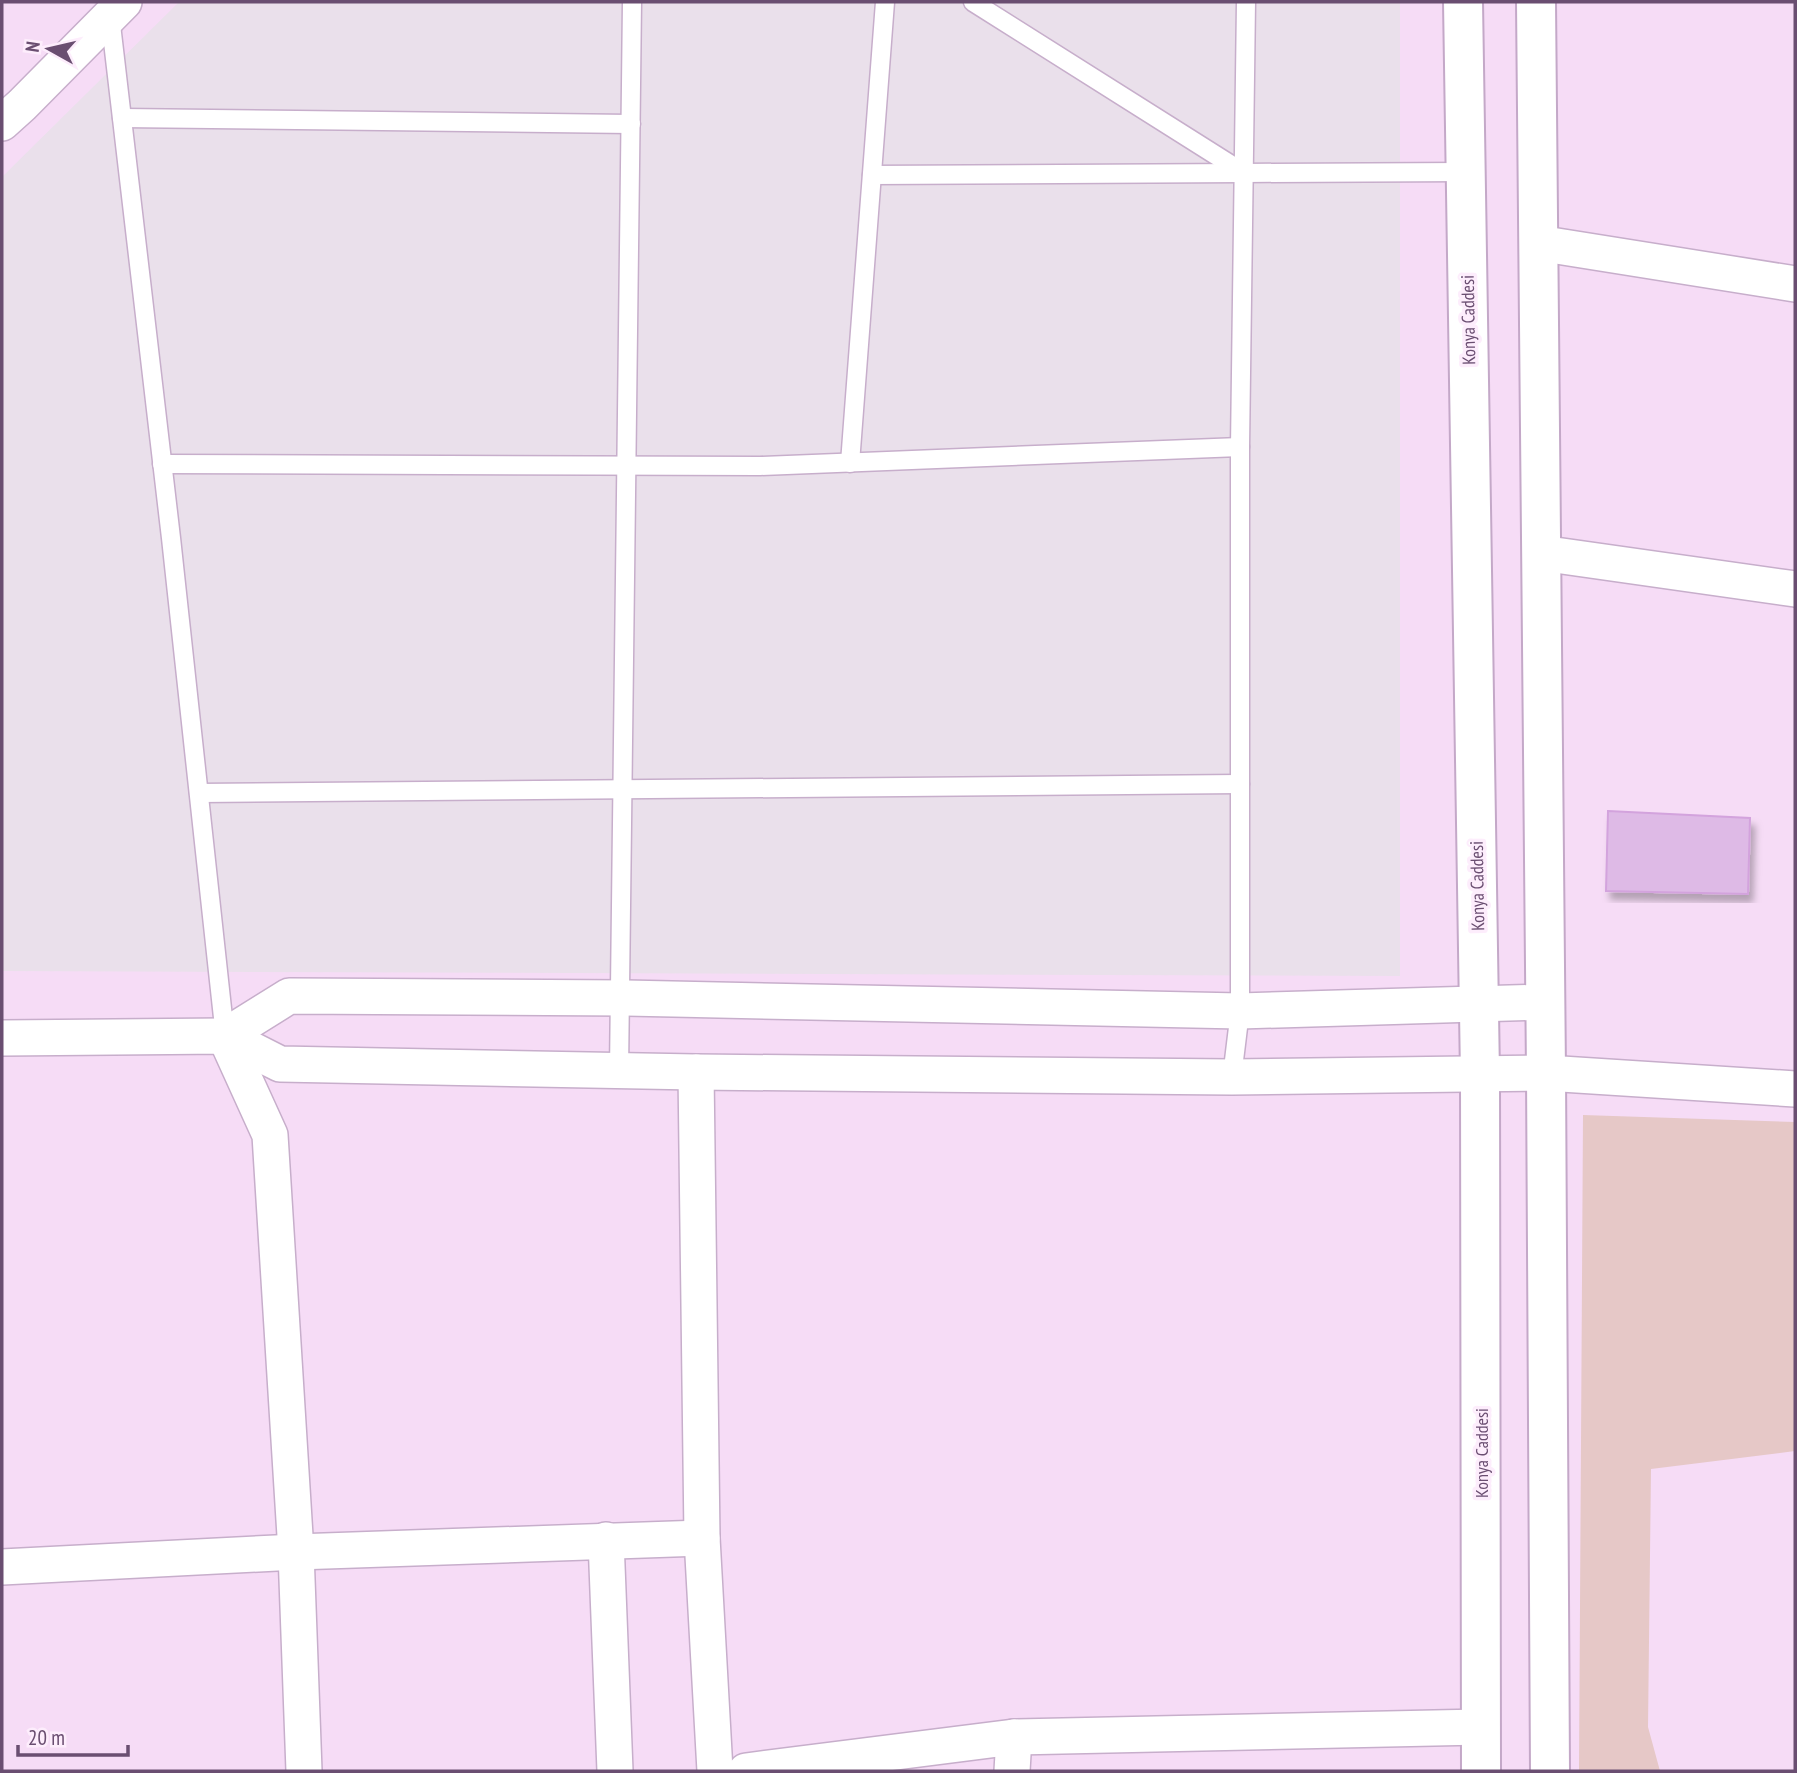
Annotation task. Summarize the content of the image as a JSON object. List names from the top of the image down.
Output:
{
  "streets": {
    "main road": ["Konya Caddesi"]
  },
  "scale_bar": "20 m",
  "north": "left"
}
